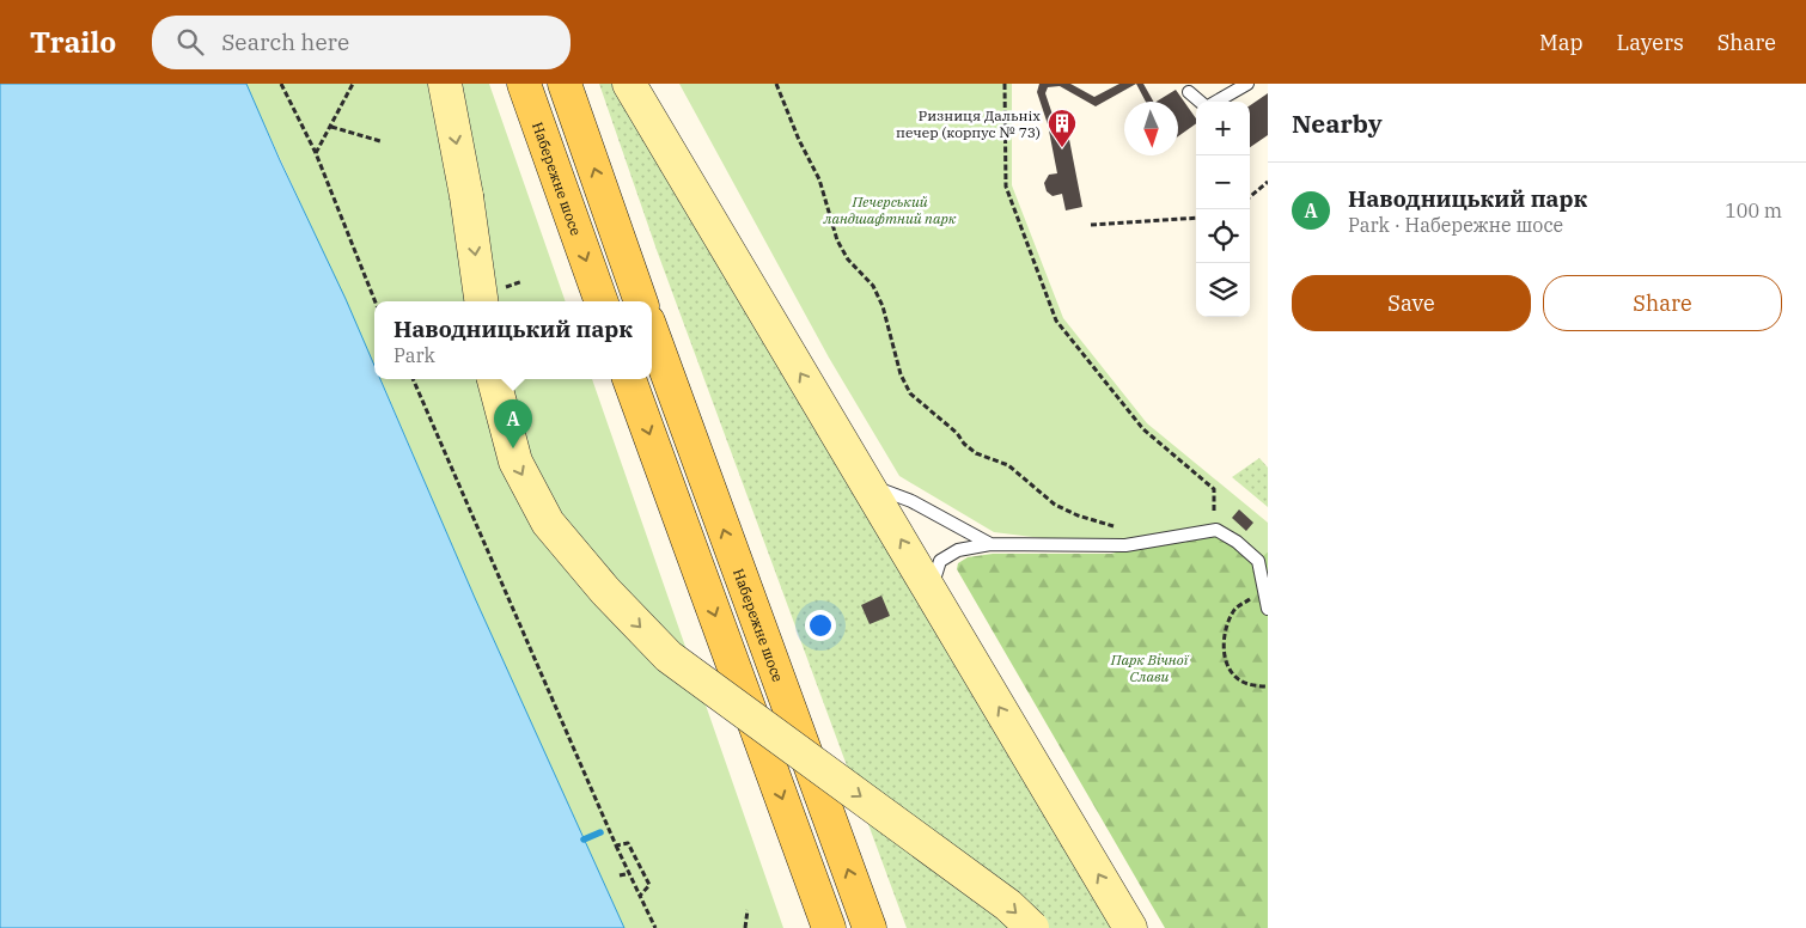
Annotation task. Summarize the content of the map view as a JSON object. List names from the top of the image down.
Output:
{
  "streets": {
    "main road": ["Набережне шосе"]
  },
  "parks": ["Печерський ландшафтний парк", "Парк Вічної Слави"],
  "places": {
    "building": ["Ризниця Дальніх печер (корпус № 73)"]
  },
  "north": "bottom",
  "page": {
    "header": "Trailo",
    "search": "Search here",
    "nav": ["Map", "Layers", "Share"],
    "heading": "Nearby",
    "map_buttons": ["+", "−"],
    "list": [
      {
        "mark": "A",
        "name": "Наводницький парк",
        "note": "Park · Набережне шосе",
        "value": "100 m"
      }
    ],
    "buttons": ["Save", "Share"],
    "popup": ["Наводницький парк", "Park"],
    "pins": "A"
  }
}
